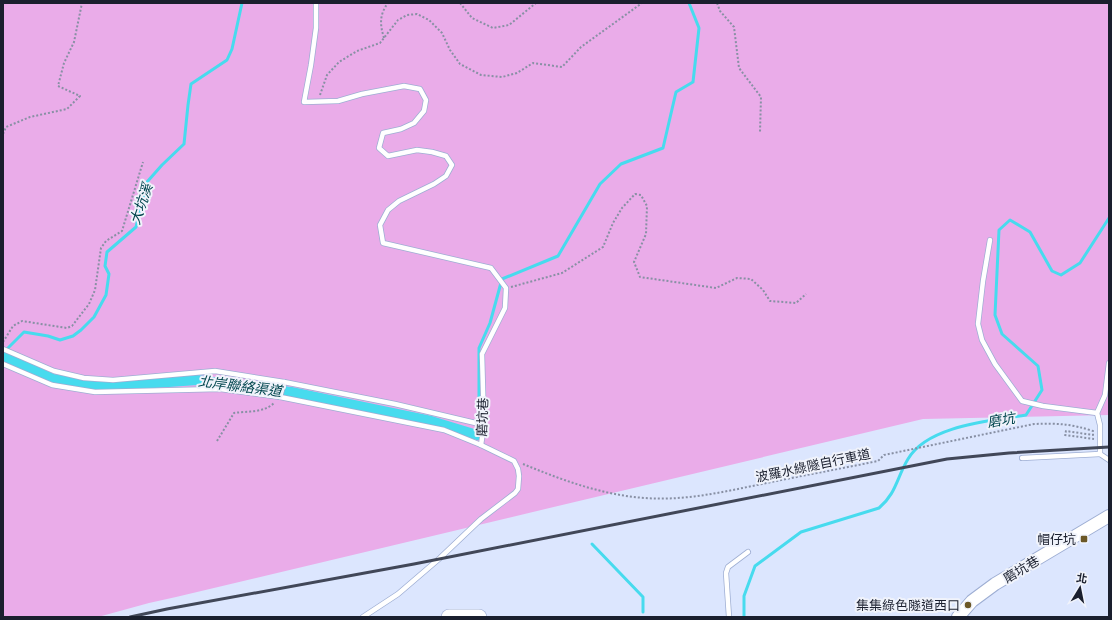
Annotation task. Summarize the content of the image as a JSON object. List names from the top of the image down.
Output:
{
  "streets": {
    "street": ["磨坑巷"],
    "path": ["波羅水綠隧自行車道"]
  },
  "crossings": [
    ["磨坑巷", "波羅水綠隧自行車道"]
  ],
  "water": ["大坑溪", "北岸聯絡渠道", "磨坑"],
  "places": {
    "transit": ["帽仔坑"],
    "other": ["集集綠色隧道西口"]
  },
  "north": "top"
}
